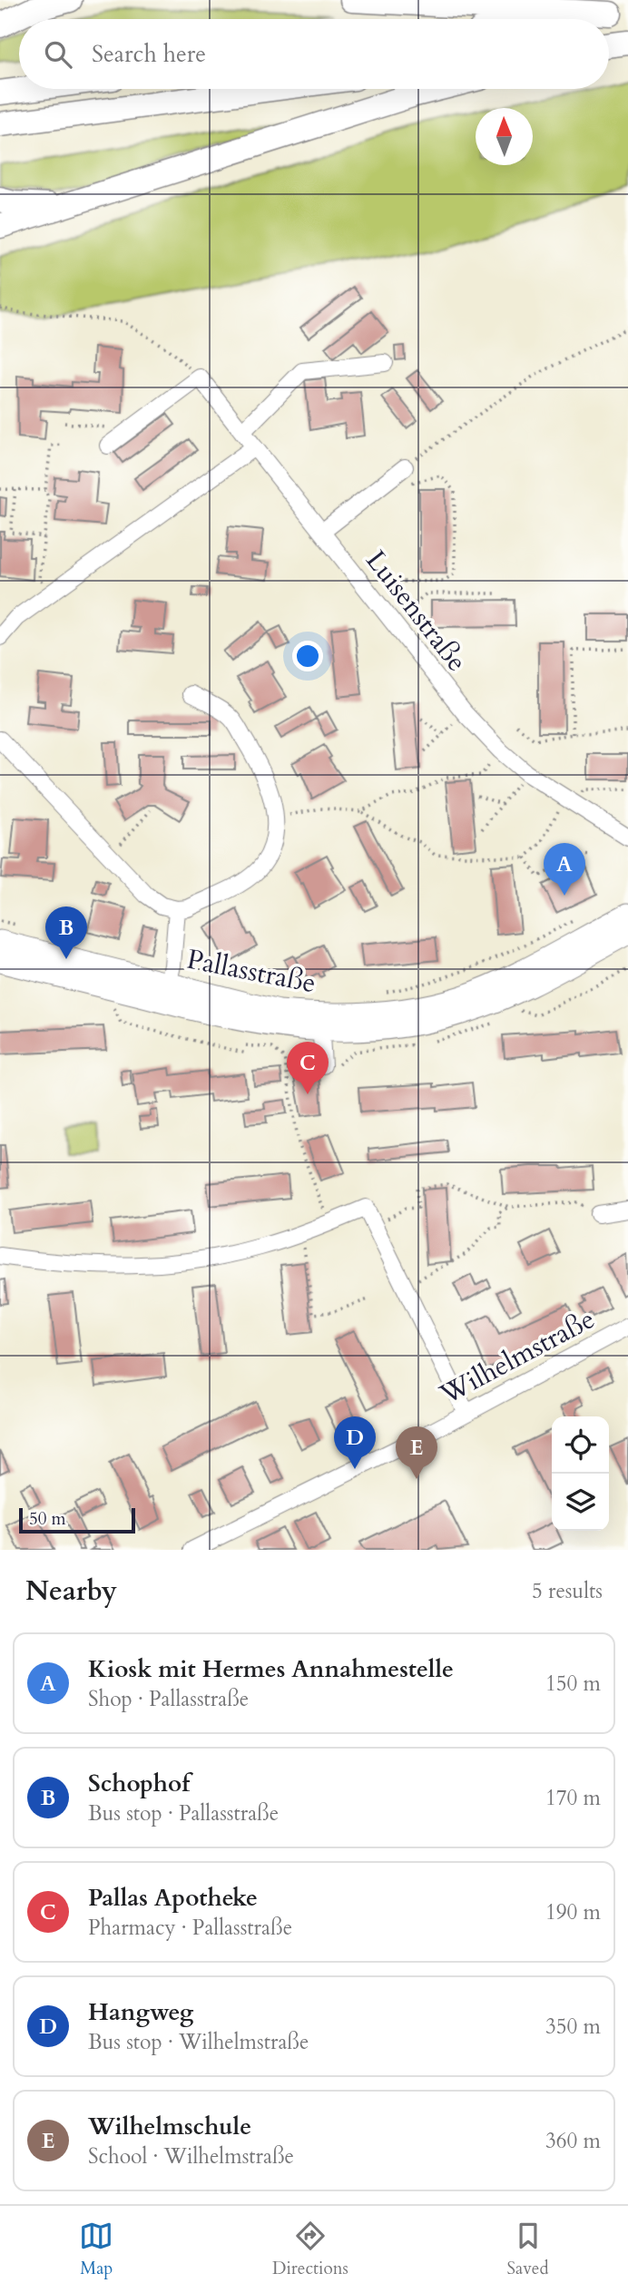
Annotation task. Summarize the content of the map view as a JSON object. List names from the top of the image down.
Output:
{
  "streets": {
    "main road": ["Pallasstraße"],
    "street": ["Luisenstraße", "Wilhelmstraße"]
  },
  "scale_bar": "50 m",
  "north": "top",
  "page": {
    "search": "Search here",
    "pins": [
      "A",
      "B",
      "C",
      "D",
      "E"
    ],
    "scale": "50 m",
    "heading": ["Nearby", "5 results"],
    "list": [
      {
        "mark": "A",
        "name": "Kiosk mit Hermes Annahmestelle",
        "note": "Shop · Pallasstraße",
        "value": "150 m"
      },
      {
        "mark": "B",
        "name": "Schophof",
        "note": "Bus stop · Pallasstraße",
        "value": "170 m"
      },
      {
        "mark": "C",
        "name": "Pallas Apotheke",
        "note": "Pharmacy · Pallasstraße",
        "value": "190 m"
      },
      {
        "mark": "D",
        "name": "Hangweg",
        "note": "Bus stop · Wilhelmstraße",
        "value": "350 m"
      },
      {
        "mark": "E",
        "name": "Wilhelmschule",
        "note": "School · Wilhelmstraße",
        "value": "360 m"
      }
    ],
    "nav": ["Map", "Directions", "Saved"]
  }
}
